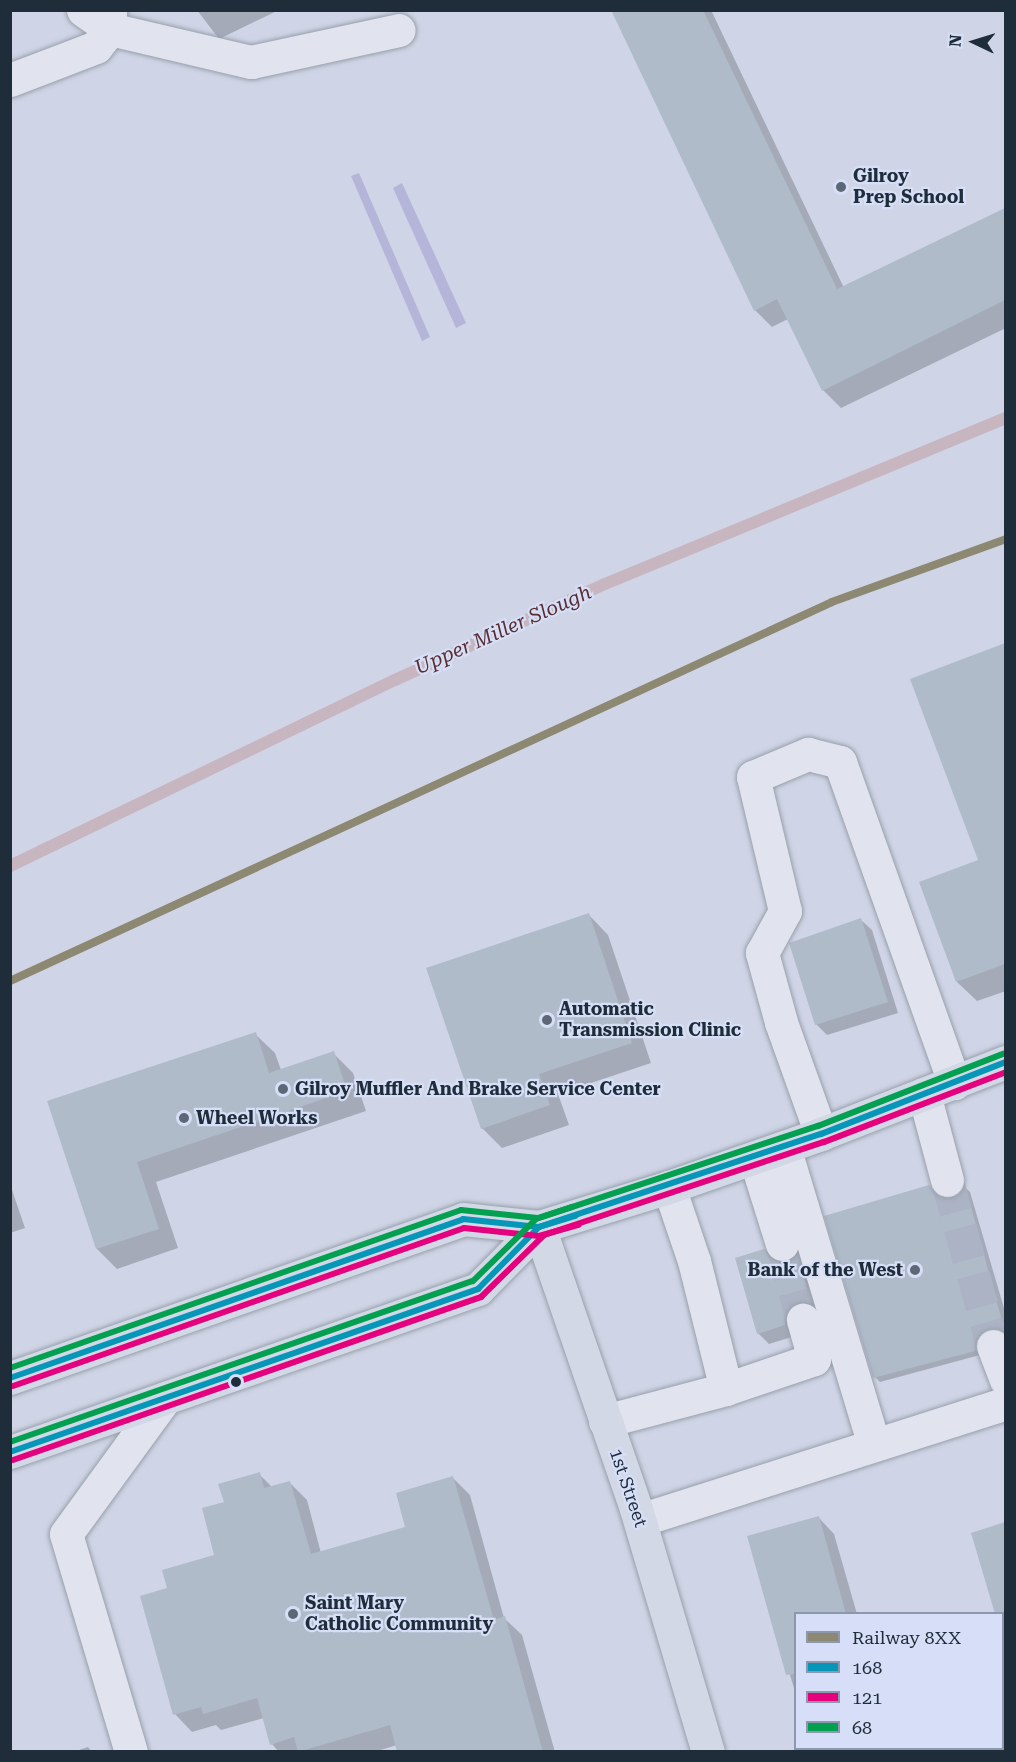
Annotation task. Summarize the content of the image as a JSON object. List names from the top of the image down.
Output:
{
  "streets": {
    "main road": ["1st Street"]
  },
  "water": ["Upper Miller Slough"],
  "places": [
    "Gilroy Prep School",
    "Automatic Transmission Clinic",
    "Gilroy Muffler And Brake Service Center",
    "Wheel Works",
    "Bank of the West",
    "Saint Mary Catholic Community"
  ],
  "lines": [
    "rail line 8XX",
    "transit line 68",
    "transit line 168",
    "transit line 121"
  ],
  "legend": [
    "Railway 8XX",
    "168",
    "121",
    "68"
  ],
  "north": "left"
}
